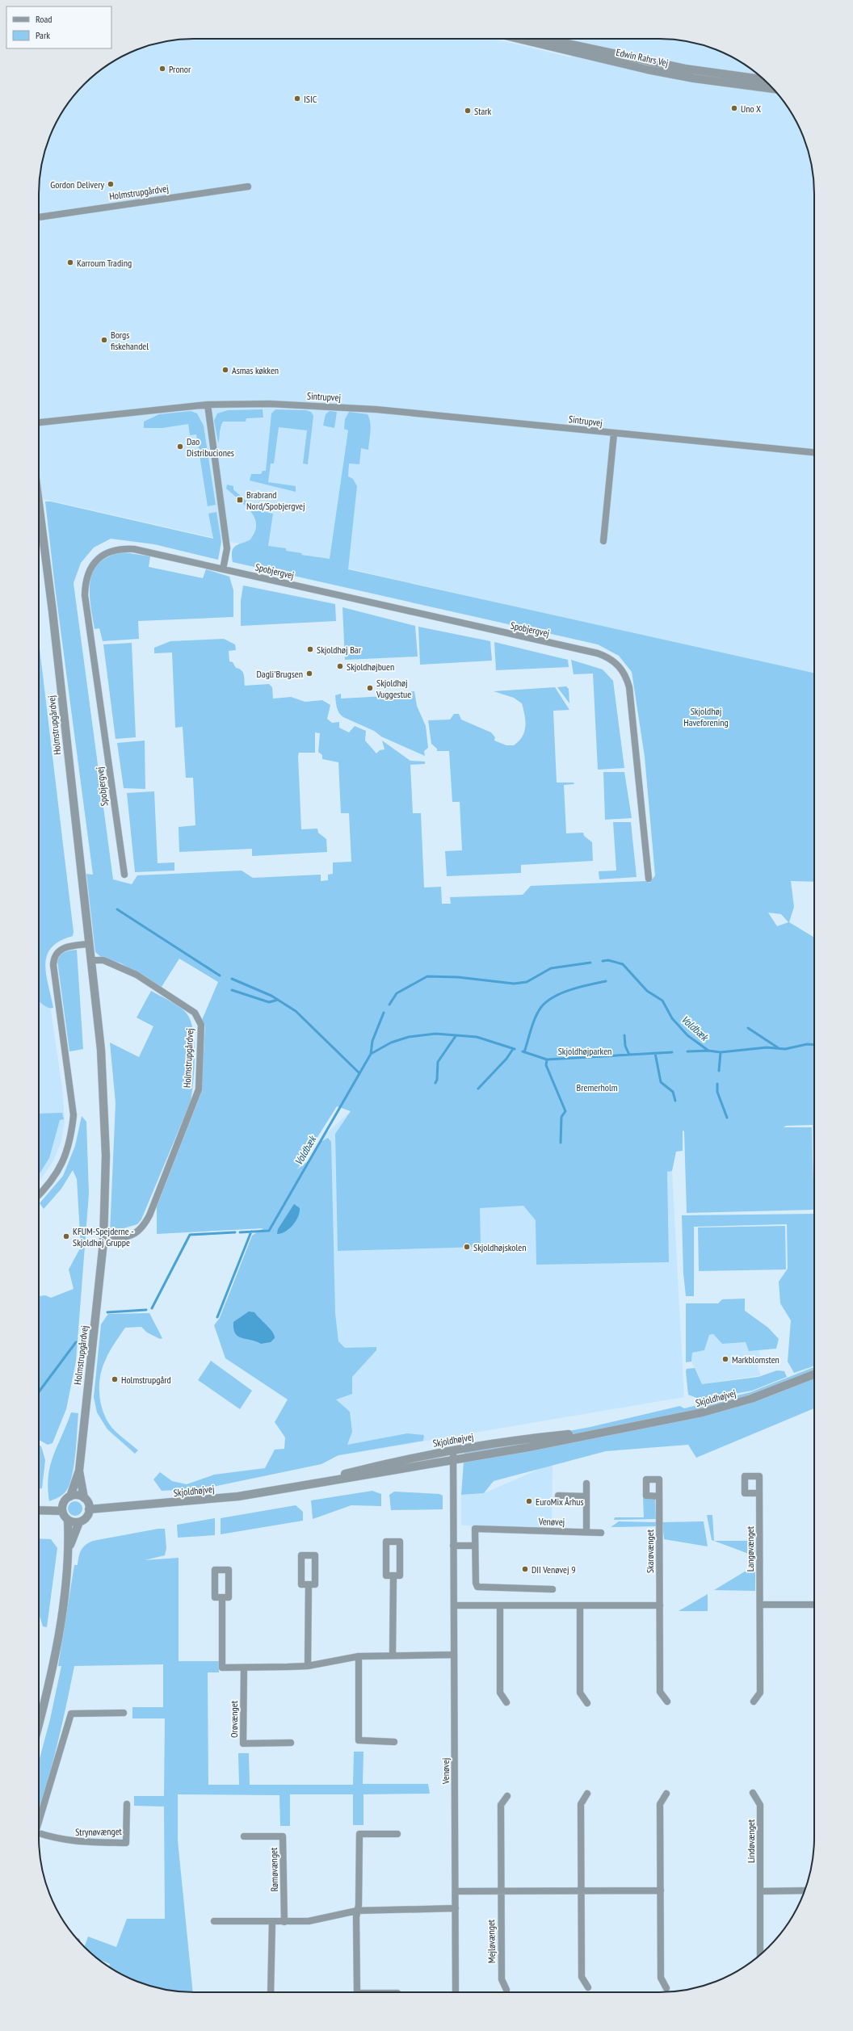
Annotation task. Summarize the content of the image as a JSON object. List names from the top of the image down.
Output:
{
  "streets": {
    "street": [
      "Edwin Rahrs Vej",
      "Holmstrupgårdvej",
      "Sintrupvej",
      "Spobjergvej",
      "Skjoldhøjvej",
      "Venøvej",
      "Langøvænget",
      "Skarøvænget",
      "Orøvænget",
      "Strynøvænget",
      "Lindøvænget",
      "Rømøvænget",
      "Mejløvænget"
    ]
  },
  "crossings": [
    ["Holmstrupgårdvej", "Skjoldhøjvej"],
    ["Skjoldhøjvej", "Venøvej"]
  ],
  "water": ["Voldbæk"],
  "parks": ["Skjoldhøj Haveforening", "Skjoldhøjparken", "Bremerholm"],
  "places": {
    "other": [
      "Pronor",
      "ISIC",
      "Uno X",
      "Stark",
      "Gordon Delivery",
      "Karroum Trading",
      "Borgs fiskehandel",
      "Asmas køkken",
      "Dao Distribuciones",
      "Skjoldhøj Bar",
      "Skjoldhøjbuen",
      "Dagli'Brugsen",
      "Skjoldhøj Vuggestue",
      "KFUM-Spejderne - Skjoldhøj Gruppe",
      "Skjoldhøjskolen",
      "Markblomsten",
      "Holmstrupgård",
      "EuroMix Århus",
      "DII Venøvej 9"
    ],
    "transit": ["Brabrand Nord/Spobjergvej"]
  },
  "legend": ["Road", "Park"]
}
